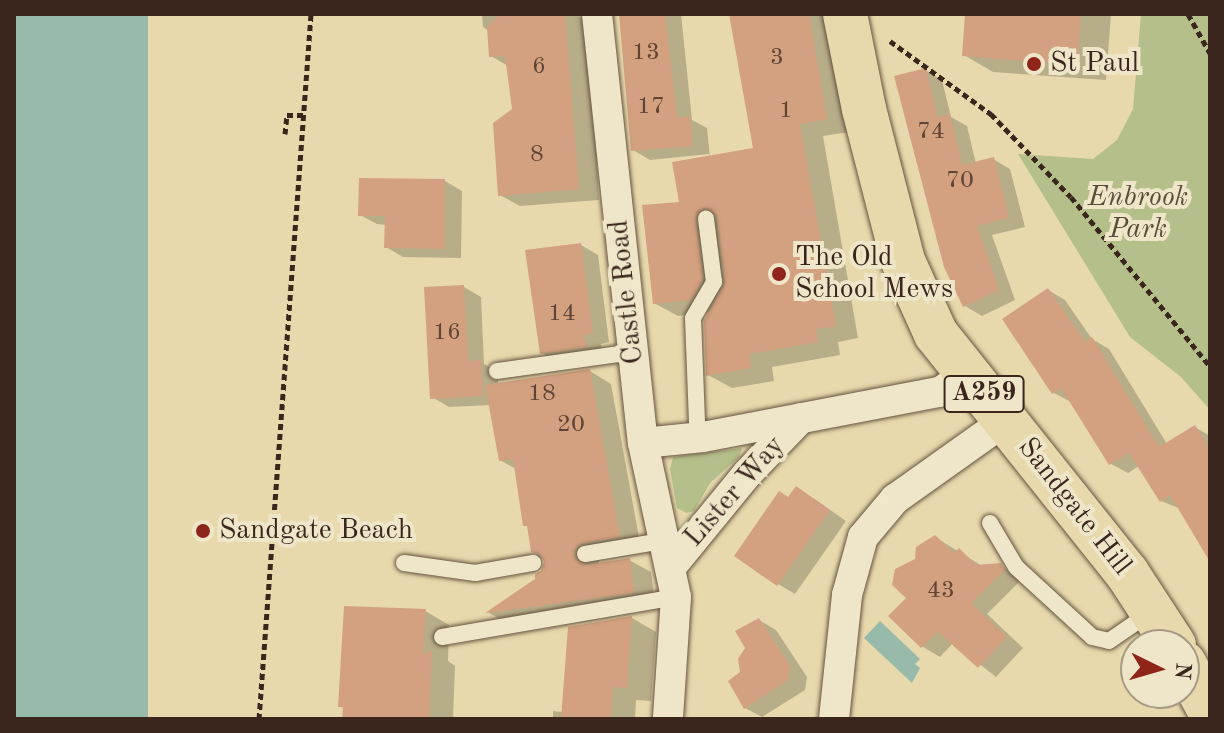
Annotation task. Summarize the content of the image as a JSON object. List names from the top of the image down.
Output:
{
  "streets": {
    "highway": ["A259", "Sandgate Hill"],
    "street": ["Castle Road", "Lister Way"]
  },
  "crossings": [
    ["Castle Road", "Lister Way"],
    ["Lister Way", "Sandgate Hill"]
  ],
  "parks": ["Enbrook Park"],
  "places": ["St Paul", "The Old School Mews", "Sandgate Beach"],
  "house_numbers": [
    "13",
    "3",
    "6",
    "17",
    "1",
    "74",
    "8",
    "70",
    "14",
    "16",
    "18",
    "20",
    "43"
  ],
  "north": "right"
}
